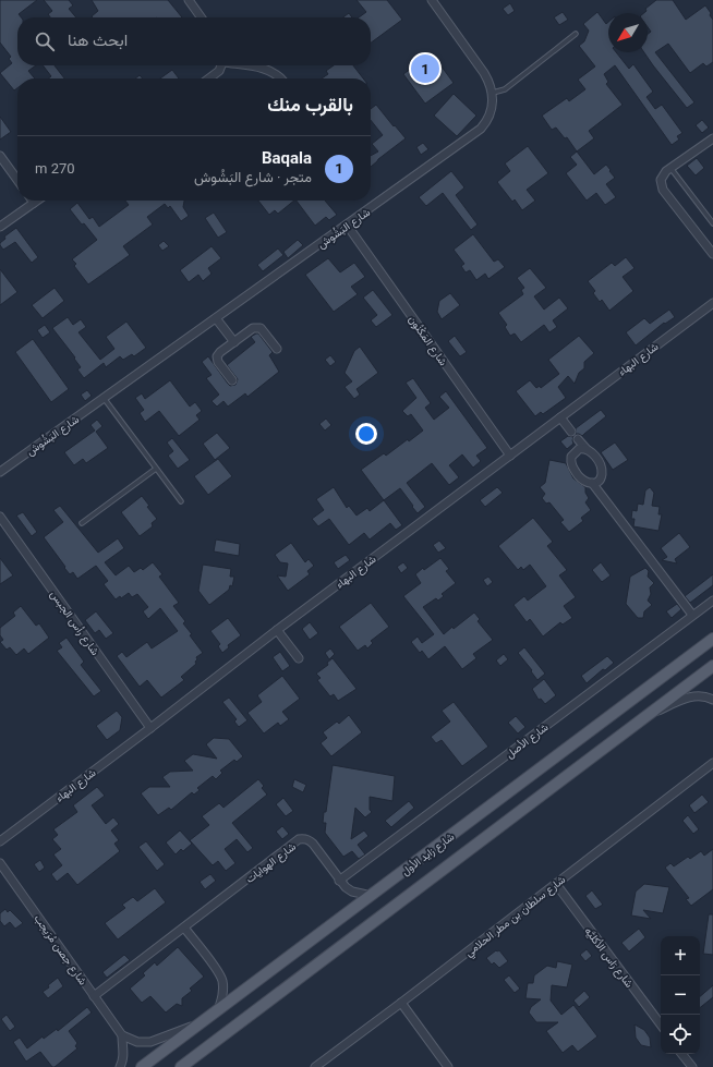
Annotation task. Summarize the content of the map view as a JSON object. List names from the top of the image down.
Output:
{
  "streets": {
    "main road": ["شارع زايد الأول"],
    "street": [
      "شارع البَشُوش",
      "شارع المَكْنُون",
      "شارع البهاء",
      "شارع رأس الجبس",
      "شارع الأصل",
      "شارع الهوايات",
      "شارع سلطان بن مطر الحلامي",
      "شارع حِصن مُرَيجب",
      "شارع رَاس الأكليَّه"
    ]
  },
  "crossings": [
    ["شارع البَشُوش", "شارع المَكْنُون"],
    ["شارع المَكْنُون", "شارع البهاء"],
    ["شارع البهاء", "شارع رأس الجبس"],
    ["شارع الأصل", "شارع الهوايات"],
    ["شارع زايد الأول", "شارع الهوايات"],
    ["شارع الهوايات", "شارع حِصن مُرَيجب"],
    ["شارع سلطان بن مطر الحلامي", "شارع رَاس الأكليَّه"]
  ],
  "north": "bottom left",
  "page": {
    "search": "ابحث هنا",
    "pins": "1",
    "heading": "بالقرب منك",
    "list": [
      {
        "mark": "1",
        "name": "Baqala",
        "note": "متجر · شارع البَشُوش",
        "value": "270 m"
      }
    ],
    "map_buttons": ["+", "−"]
  }
}
